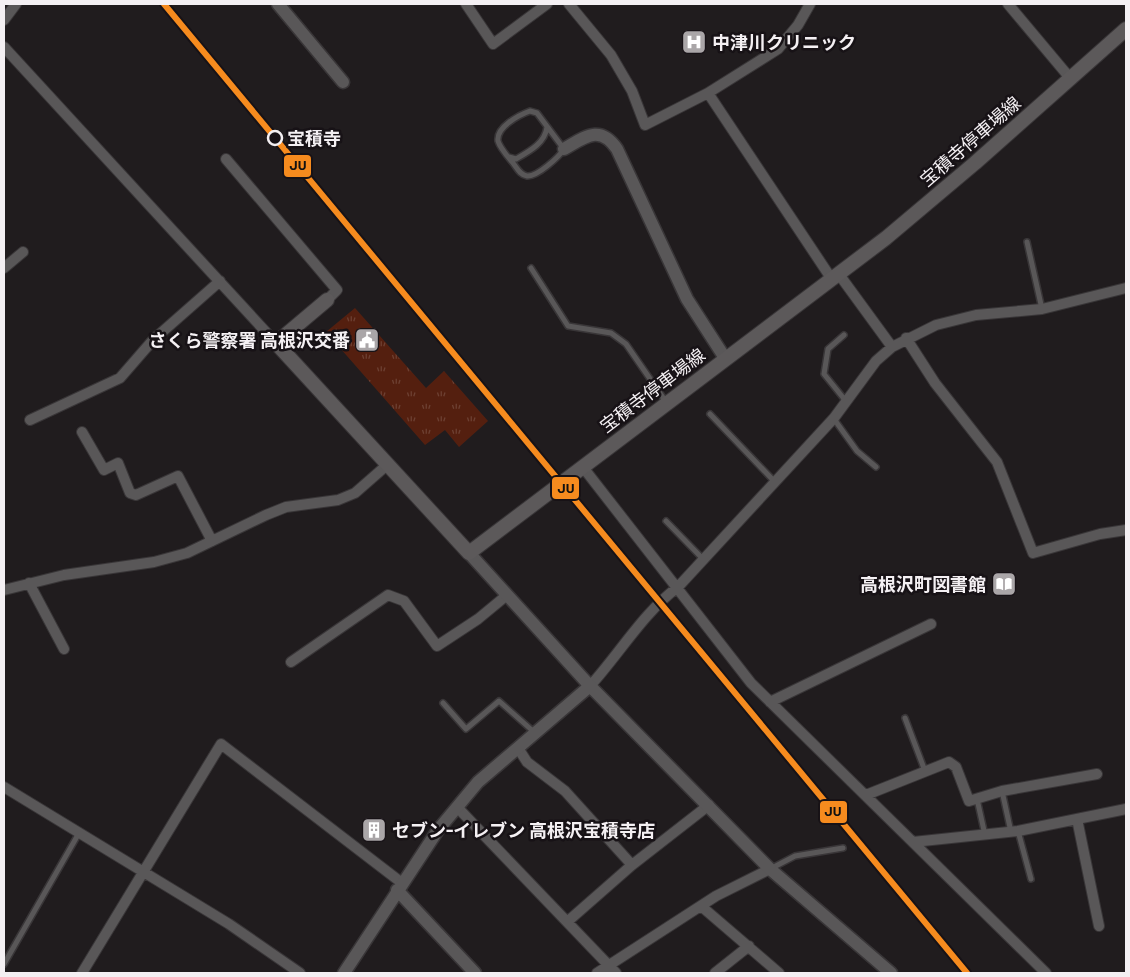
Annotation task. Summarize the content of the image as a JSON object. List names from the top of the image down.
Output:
{
  "streets": {
    "main road": ["宝積寺停車場線"]
  },
  "places": {
    "hospital": ["中津川クリニック"],
    "other": ["宝積寺"],
    "public building": ["さくら警察署 高根沢交番"],
    "library": ["高根沢町図書館"],
    "building": ["セブン-イレブン 高根沢宝積寺店"]
  },
  "lines": ["transit line JU"]
}
